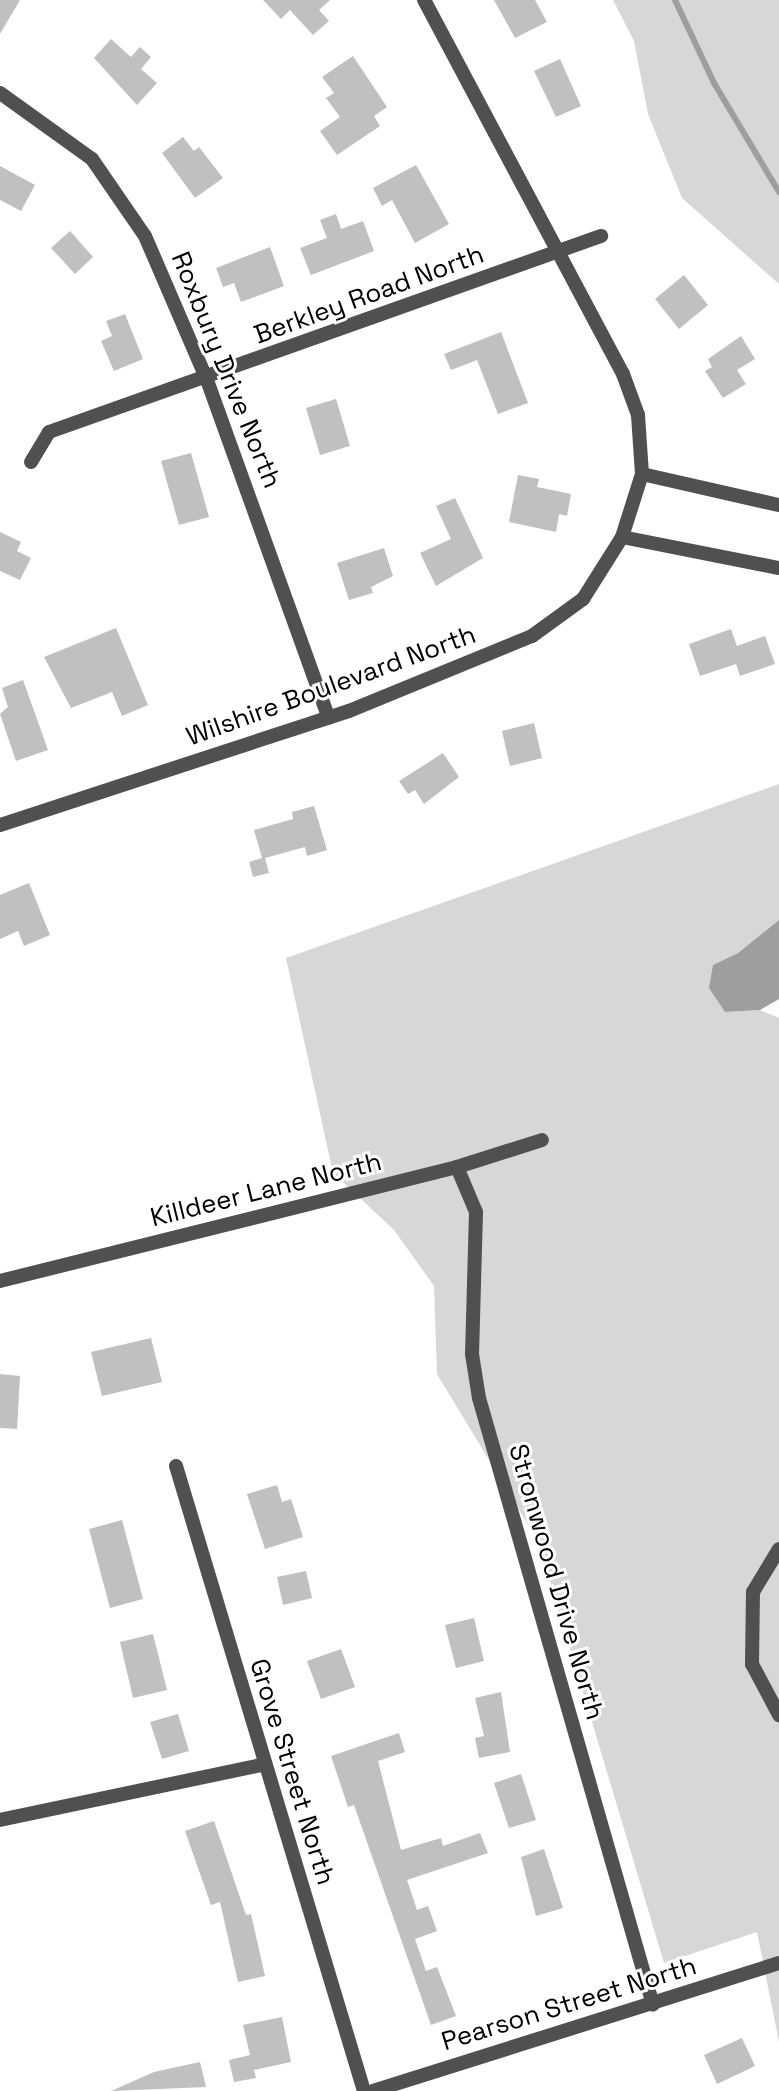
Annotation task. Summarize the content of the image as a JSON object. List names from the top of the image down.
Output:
{
  "streets": {
    "street": [
      "Berkley Road North",
      "Roxbury Drive North",
      "Wilshire Boulevard North",
      "Killdeer Lane North",
      "Stronwood Drive North",
      "Grove Street North",
      "Pearson Street North"
    ]
  },
  "crossings": [
    ["Berkley Road North", "Roxbury Drive North"],
    ["Berkley Road North", "Wilshire Boulevard North"],
    ["Roxbury Drive North", "Wilshire Boulevard North"],
    ["Killdeer Lane North", "Stronwood Drive North"],
    ["Stronwood Drive North", "Pearson Street North"]
  ]
}
